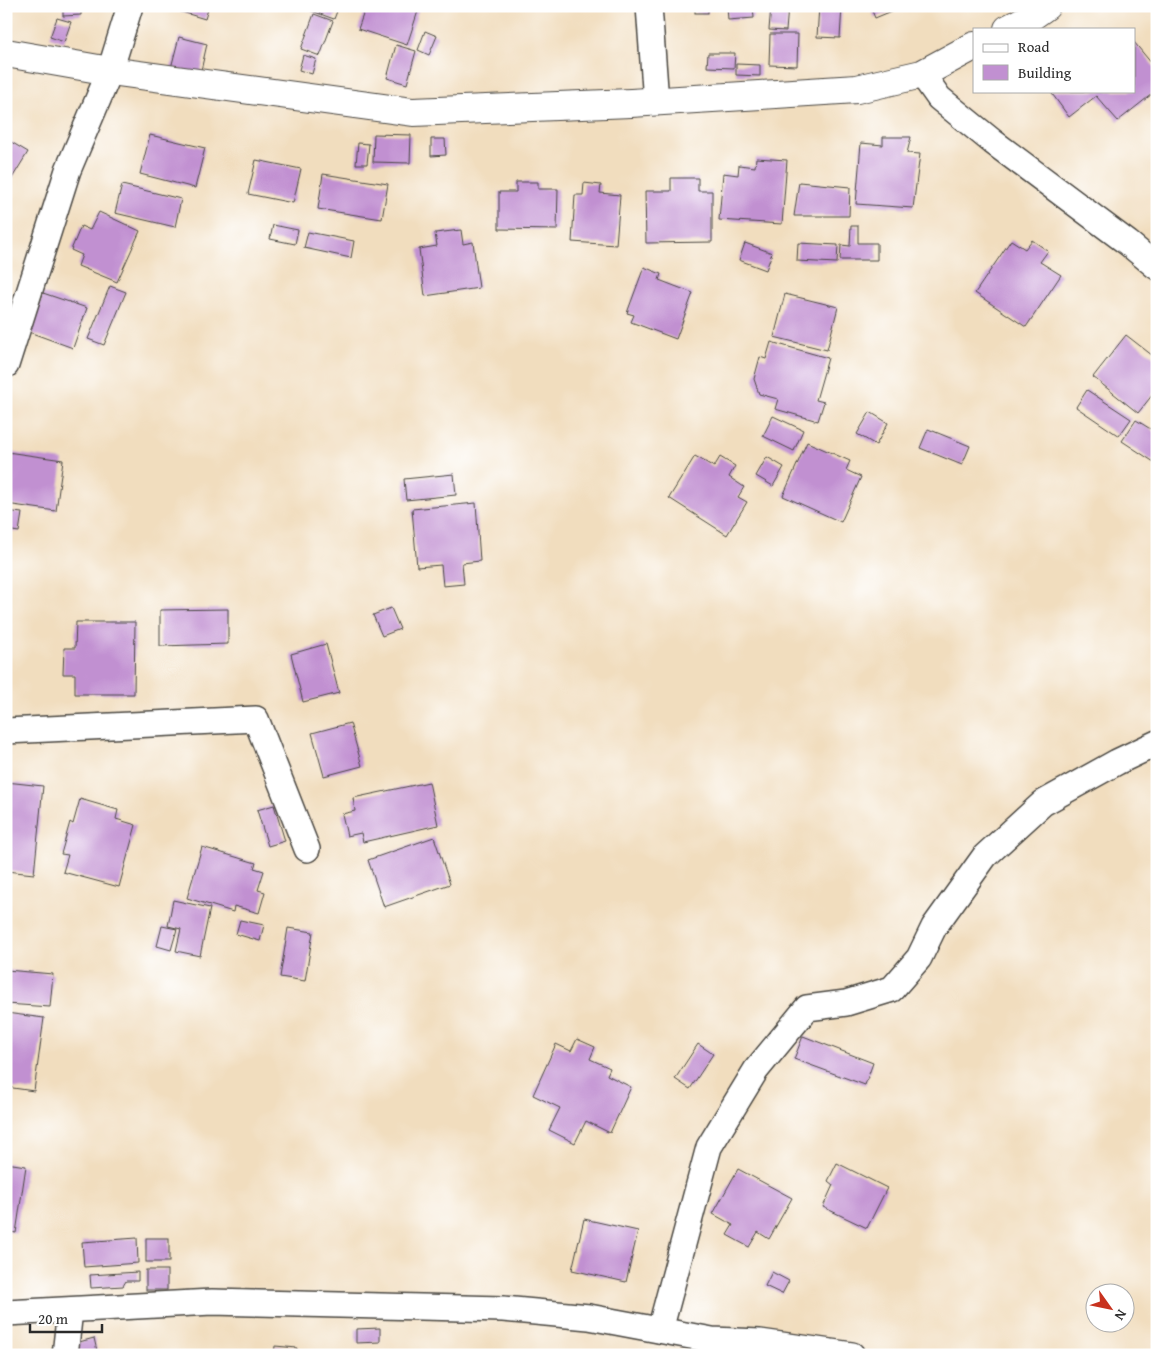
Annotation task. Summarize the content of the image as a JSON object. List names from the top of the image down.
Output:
{
  "legend": ["Road", "Building"],
  "scale_bar": "20 m",
  "north": "bottom right"
}
